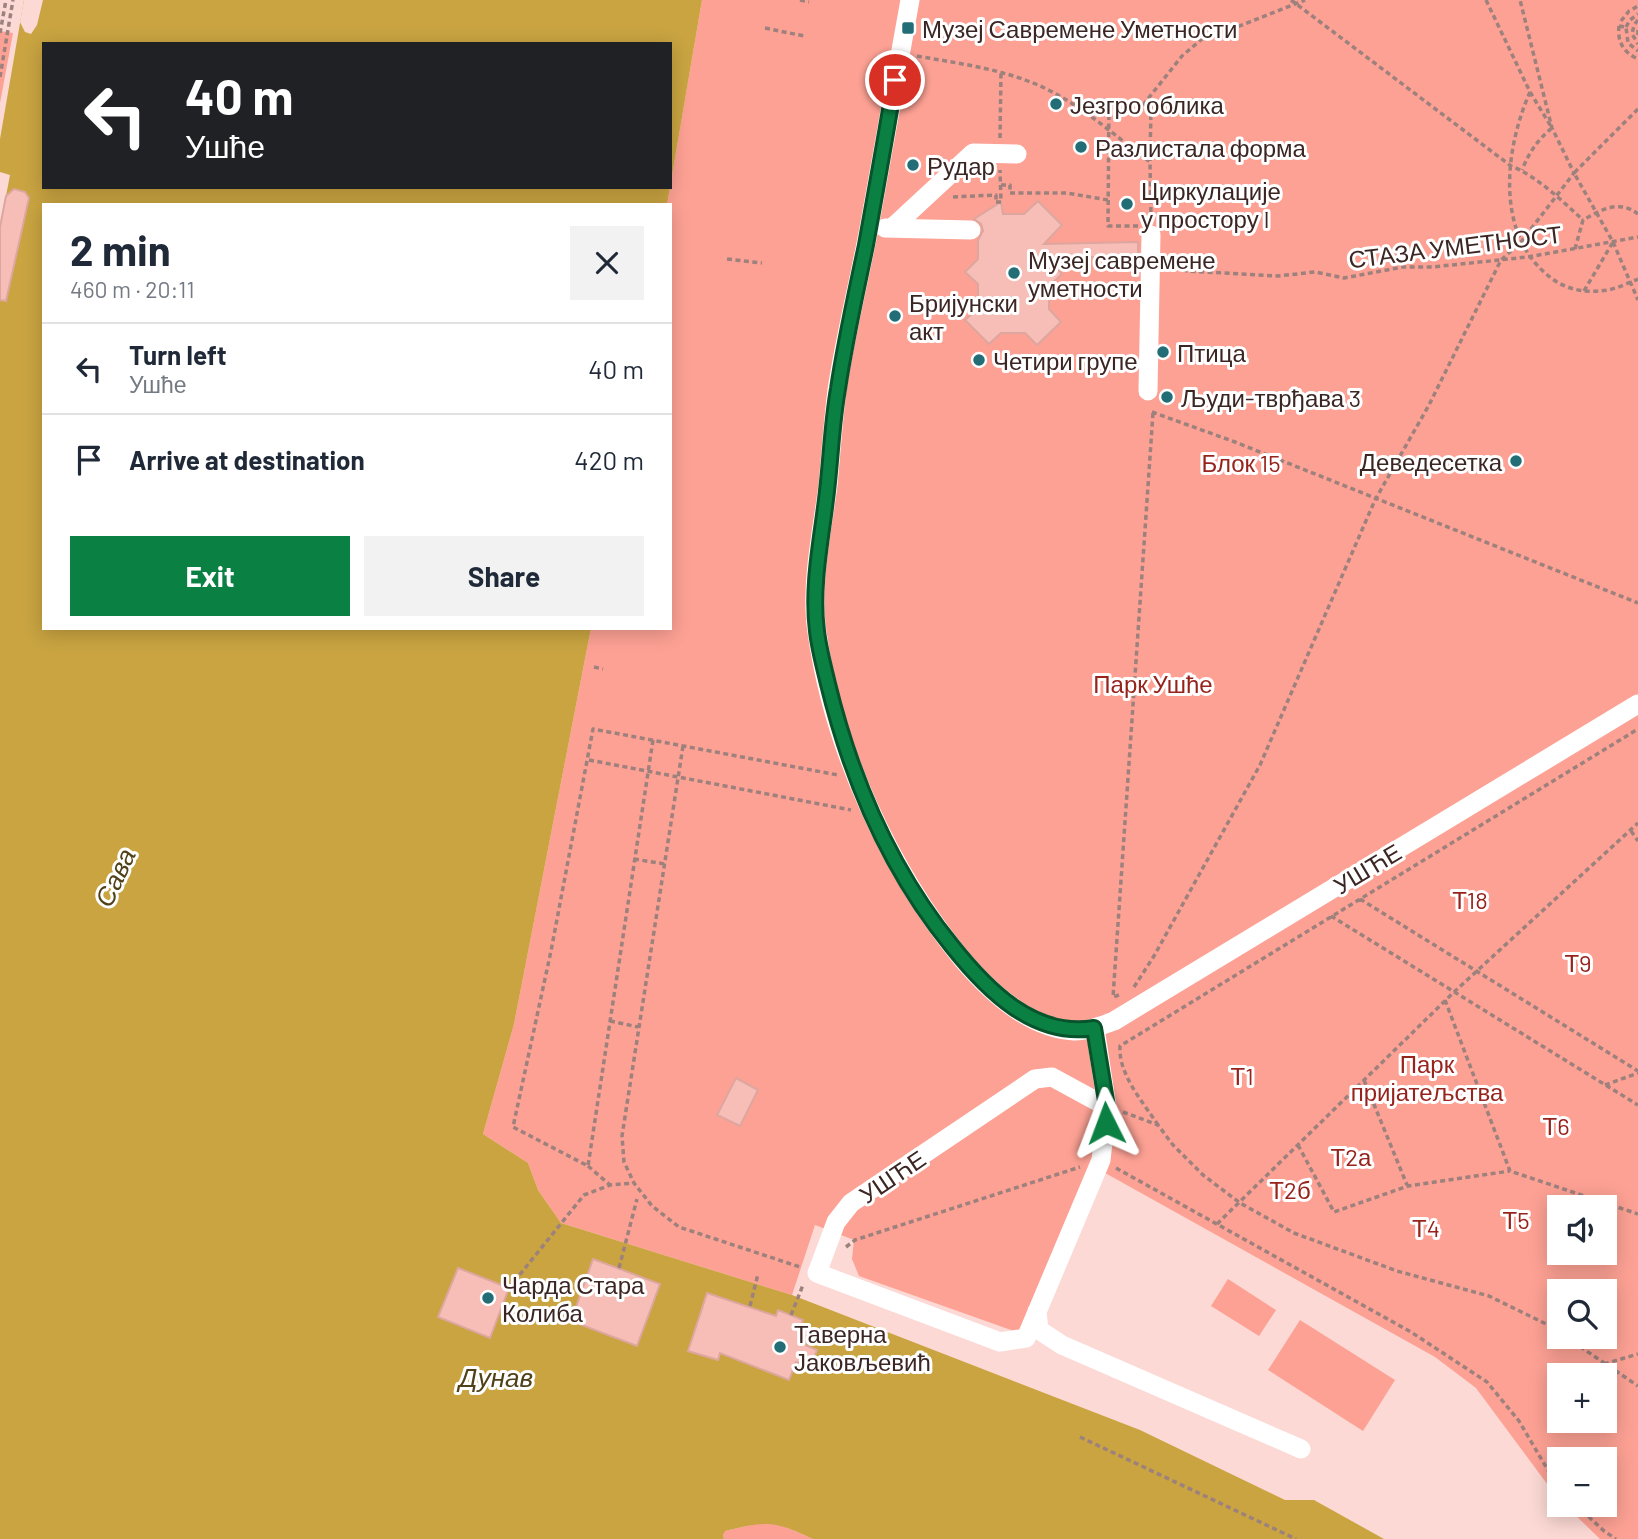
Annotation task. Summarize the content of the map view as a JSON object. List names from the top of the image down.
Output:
{
  "streets": {
    "street": ["УШЋЕ"],
    "path": ["СТАЗА УМЕТНОСТ"]
  },
  "water": ["Сава", "Дунав"],
  "parks": [
    "Блок 15",
    "Парк Ушће",
    "Т18",
    "Т9",
    "Парк пријатељства",
    "Т1",
    "Т6",
    "Т2а",
    "Т2б",
    "Т5",
    "Т4"
  ],
  "places": {
    "transit": ["Музеј Савремене Уметности"],
    "other": [
      "Језгро облика",
      "Разлистала форма",
      "Рудар",
      "Циркулације у простору I",
      "Музеј савремене уметности",
      "Бријунски акт",
      "Птица",
      "Четири групе",
      "Људи-тврђава 3",
      "Деведесетка",
      "Чарда Стара Колиба",
      "Таверна Јаковљевић"
    ]
  },
  "page": {
    "turn": ["40 m", "Ушће"],
    "heading": ["2 min", "460 m · 20:11"],
    "list": [
      {
        "name": "Turn left",
        "note": "Ушће",
        "value": "40 m"
      },
      {
        "name": "Arrive at destination",
        "value": "420 m"
      }
    ],
    "buttons": ["Exit", "Share"],
    "map_buttons": ["+", "−"]
  }
}
